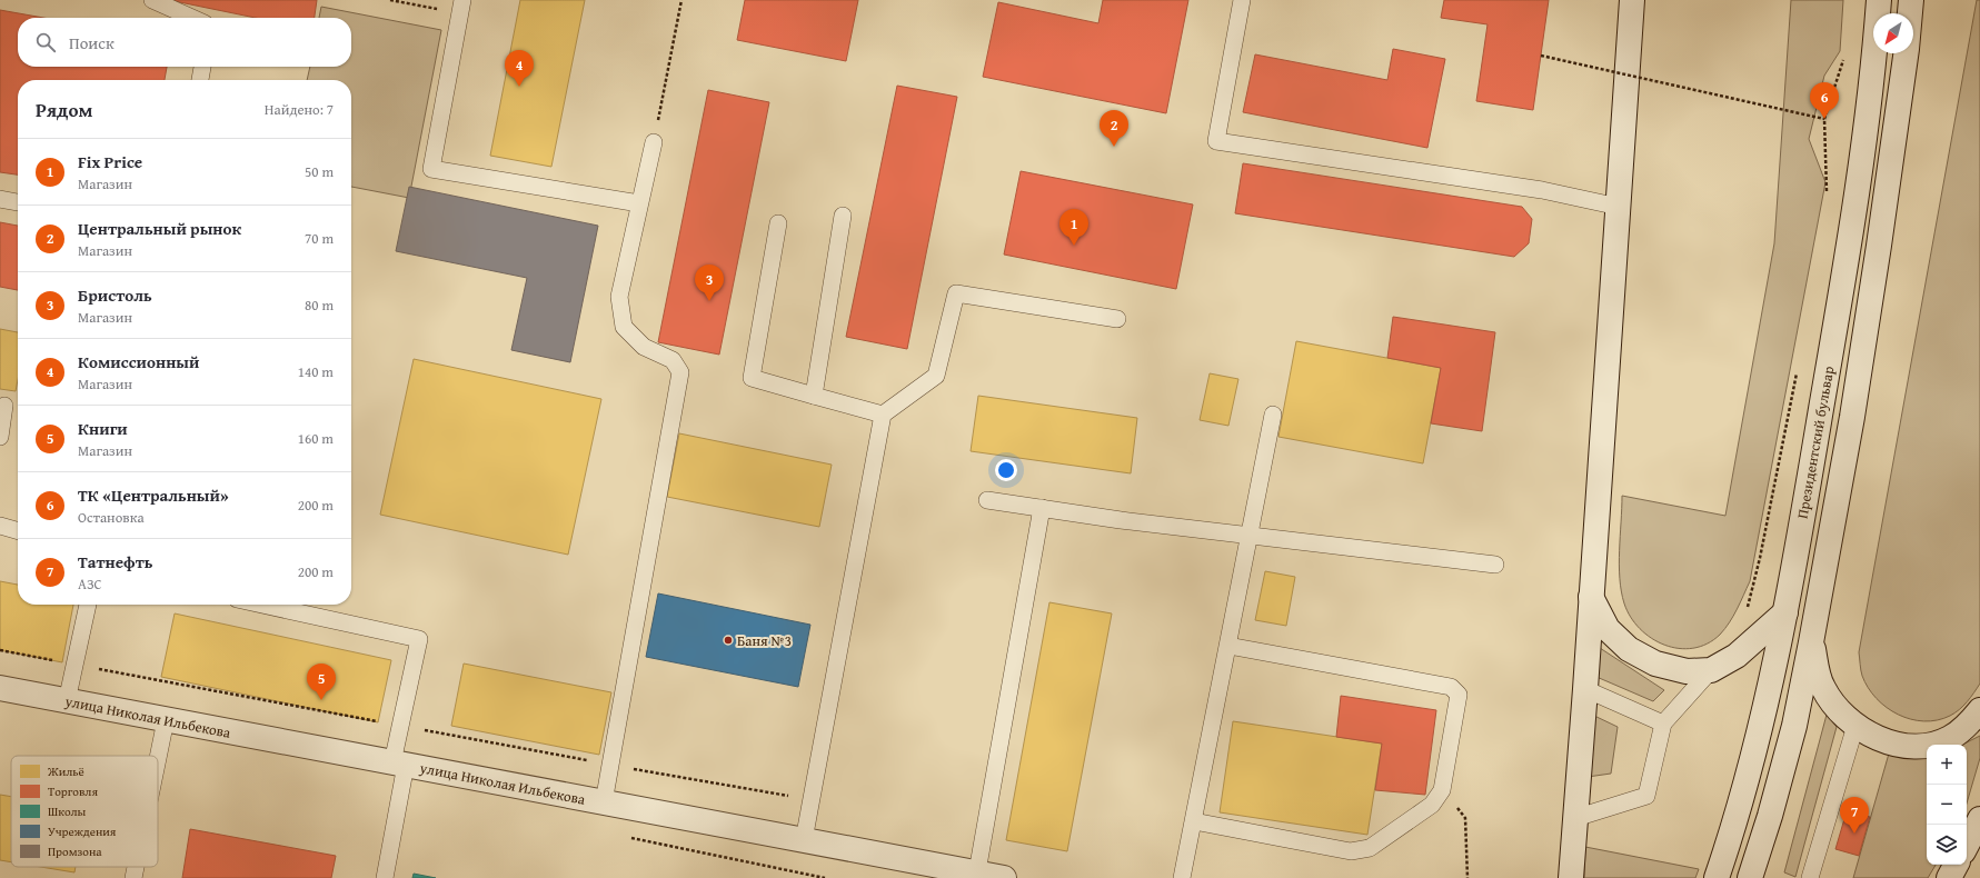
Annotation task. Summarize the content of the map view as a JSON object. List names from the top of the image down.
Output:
{
  "streets": {
    "main road": ["Президентский бульвар", "улица Николая Ильбекова"]
  },
  "places": ["Баня №3"],
  "legend": [
    "Жильё",
    "Торговля",
    "Школы",
    "Учреждения",
    "Промзона"
  ],
  "north": "bottom left",
  "page": {
    "search": "Поиск",
    "pins": [
      "4",
      "6",
      "2",
      "1",
      "3",
      "5",
      "7"
    ],
    "heading": ["Рядом", "Найдено: 7"],
    "list": [
      {
        "mark": "1",
        "name": "Fix Price",
        "note": "Магазин",
        "value": "50 m"
      },
      {
        "mark": "2",
        "name": "Центральный рынок",
        "note": "Магазин",
        "value": "70 m"
      },
      {
        "mark": "3",
        "name": "Бристоль",
        "note": "Магазин",
        "value": "80 m"
      },
      {
        "mark": "4",
        "name": "Комиссионный",
        "note": "Магазин",
        "value": "140 m"
      },
      {
        "mark": "5",
        "name": "Книги",
        "note": "Магазин",
        "value": "160 m"
      },
      {
        "mark": "6",
        "name": "ТК «Центральный»",
        "note": "Остановка",
        "value": "200 m"
      },
      {
        "mark": "7",
        "name": "Татнефть",
        "note": "АЗС",
        "value": "200 m"
      }
    ],
    "map_buttons": ["+", "−"]
  }
}
